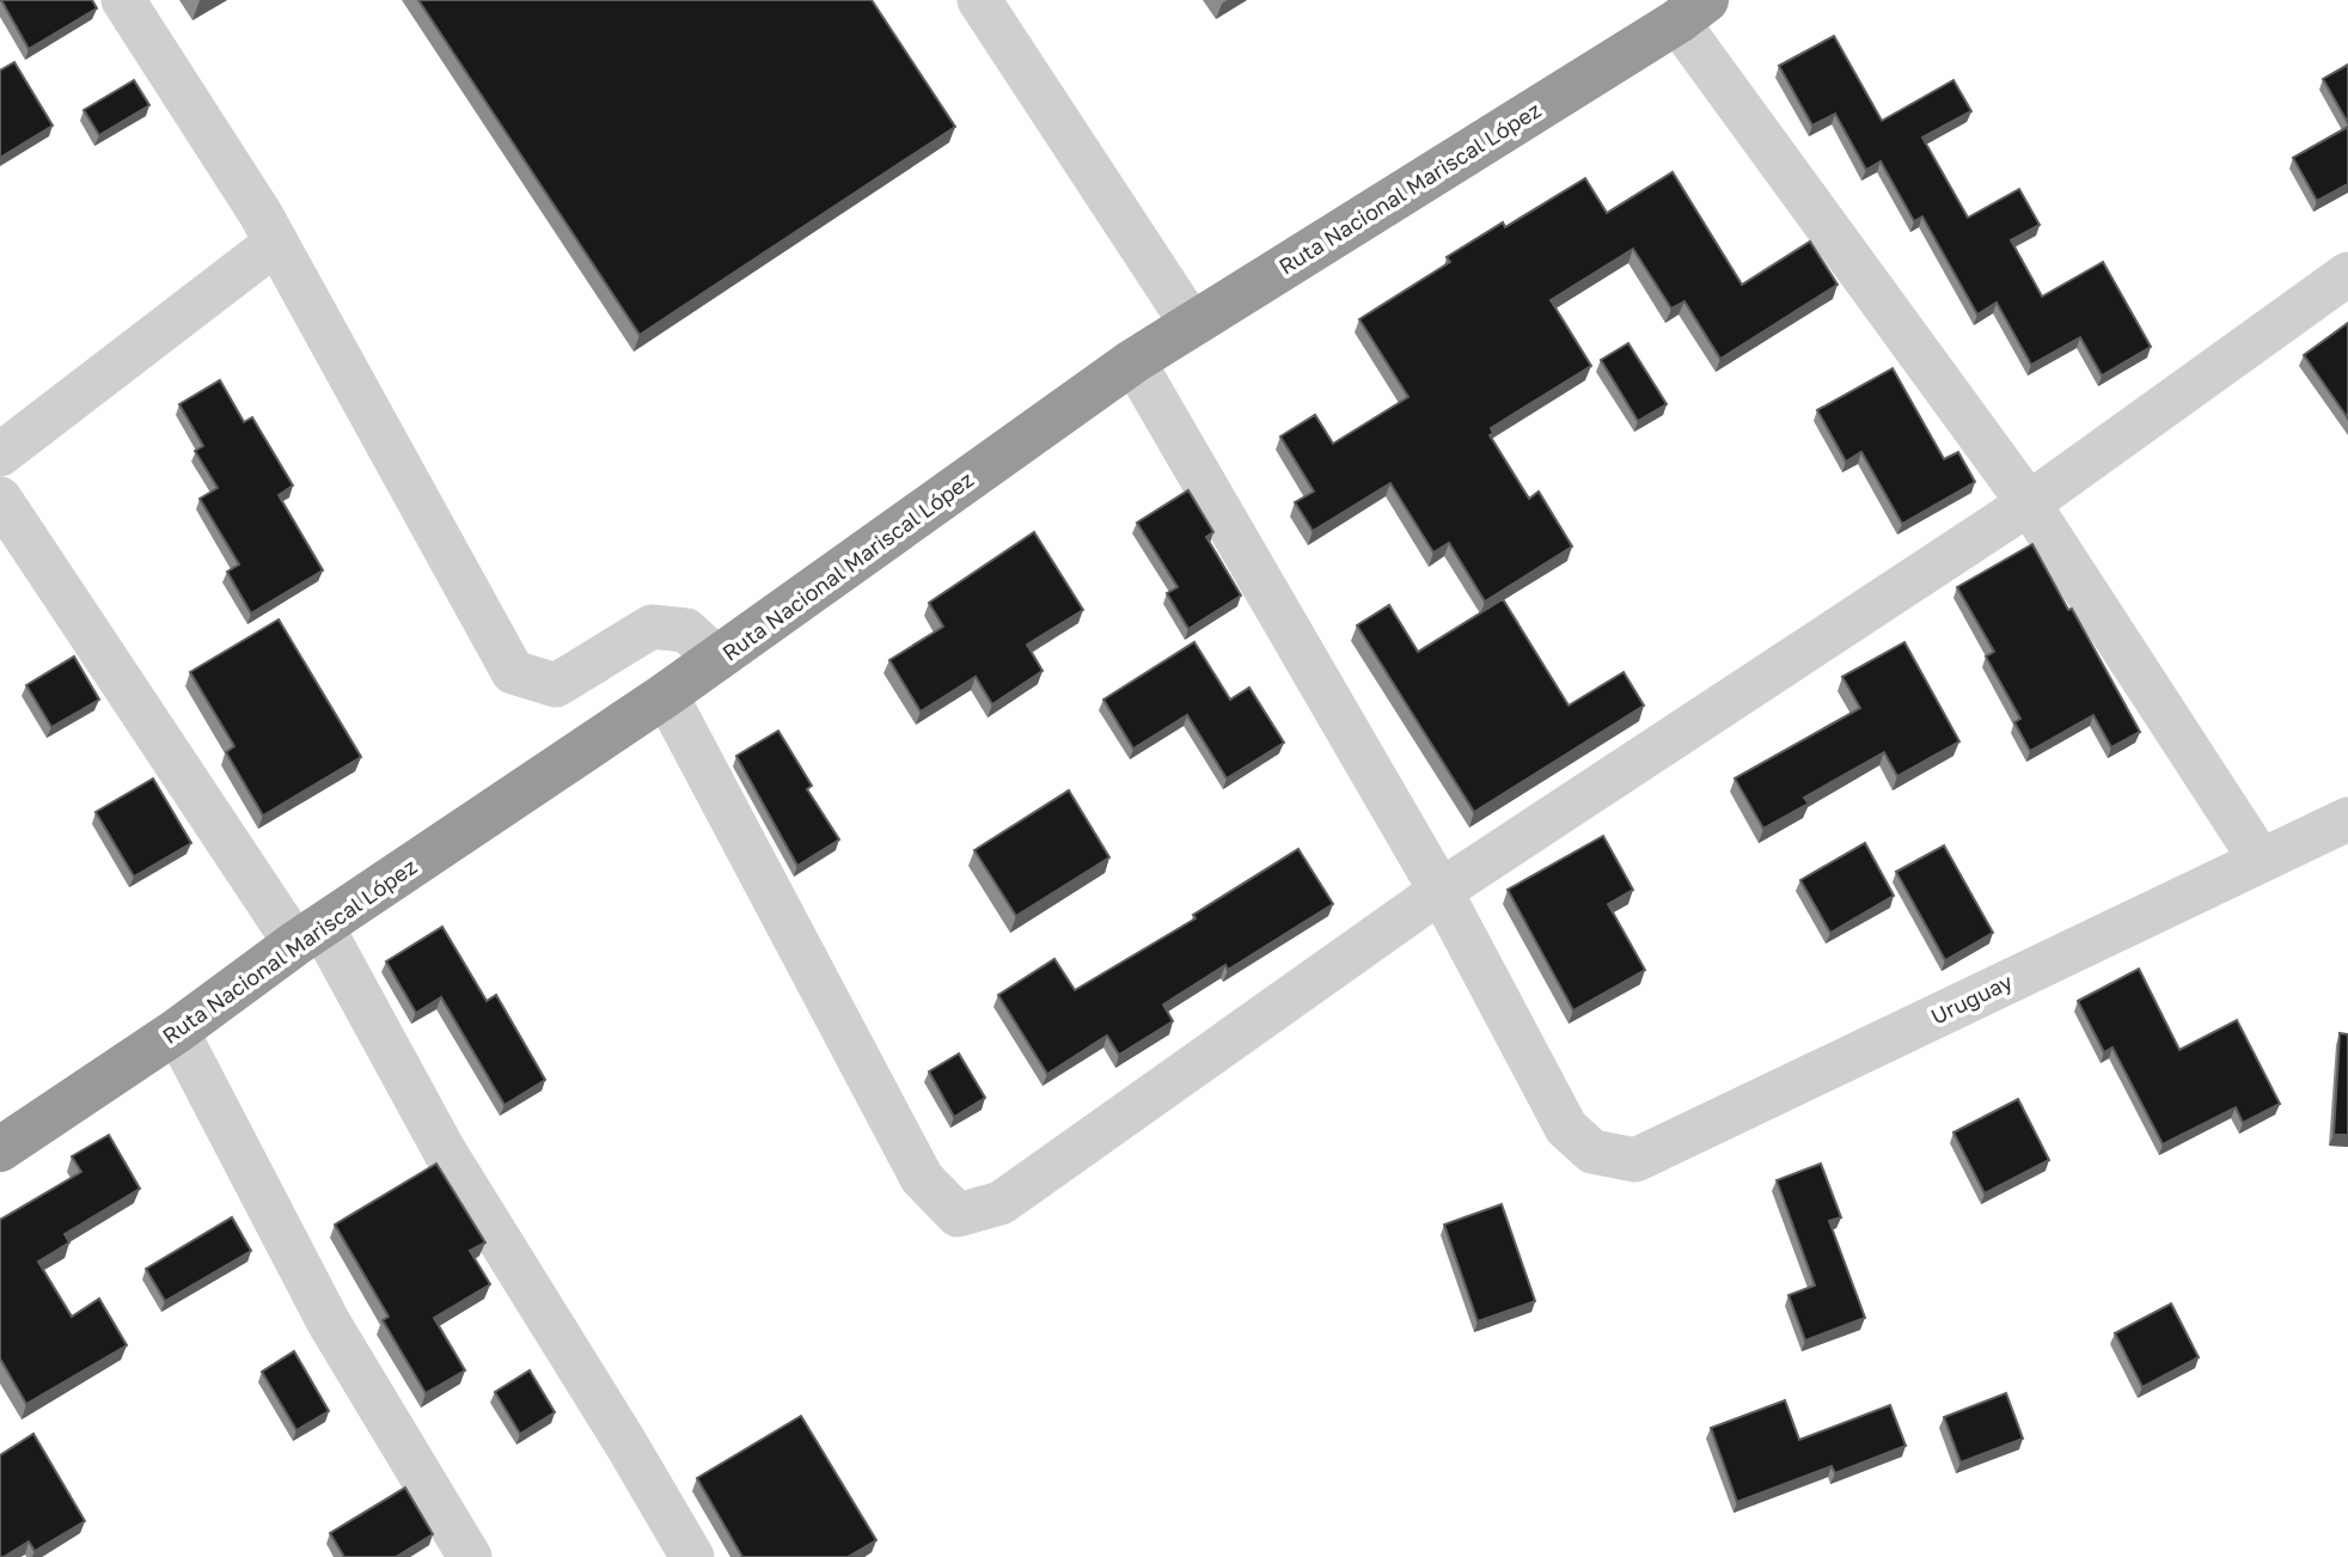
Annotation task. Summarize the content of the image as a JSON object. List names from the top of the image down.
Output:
{
  "streets": {
    "highway": ["Ruta Nacional Mariscal López"],
    "street": ["Uruguay"]
  }
}
